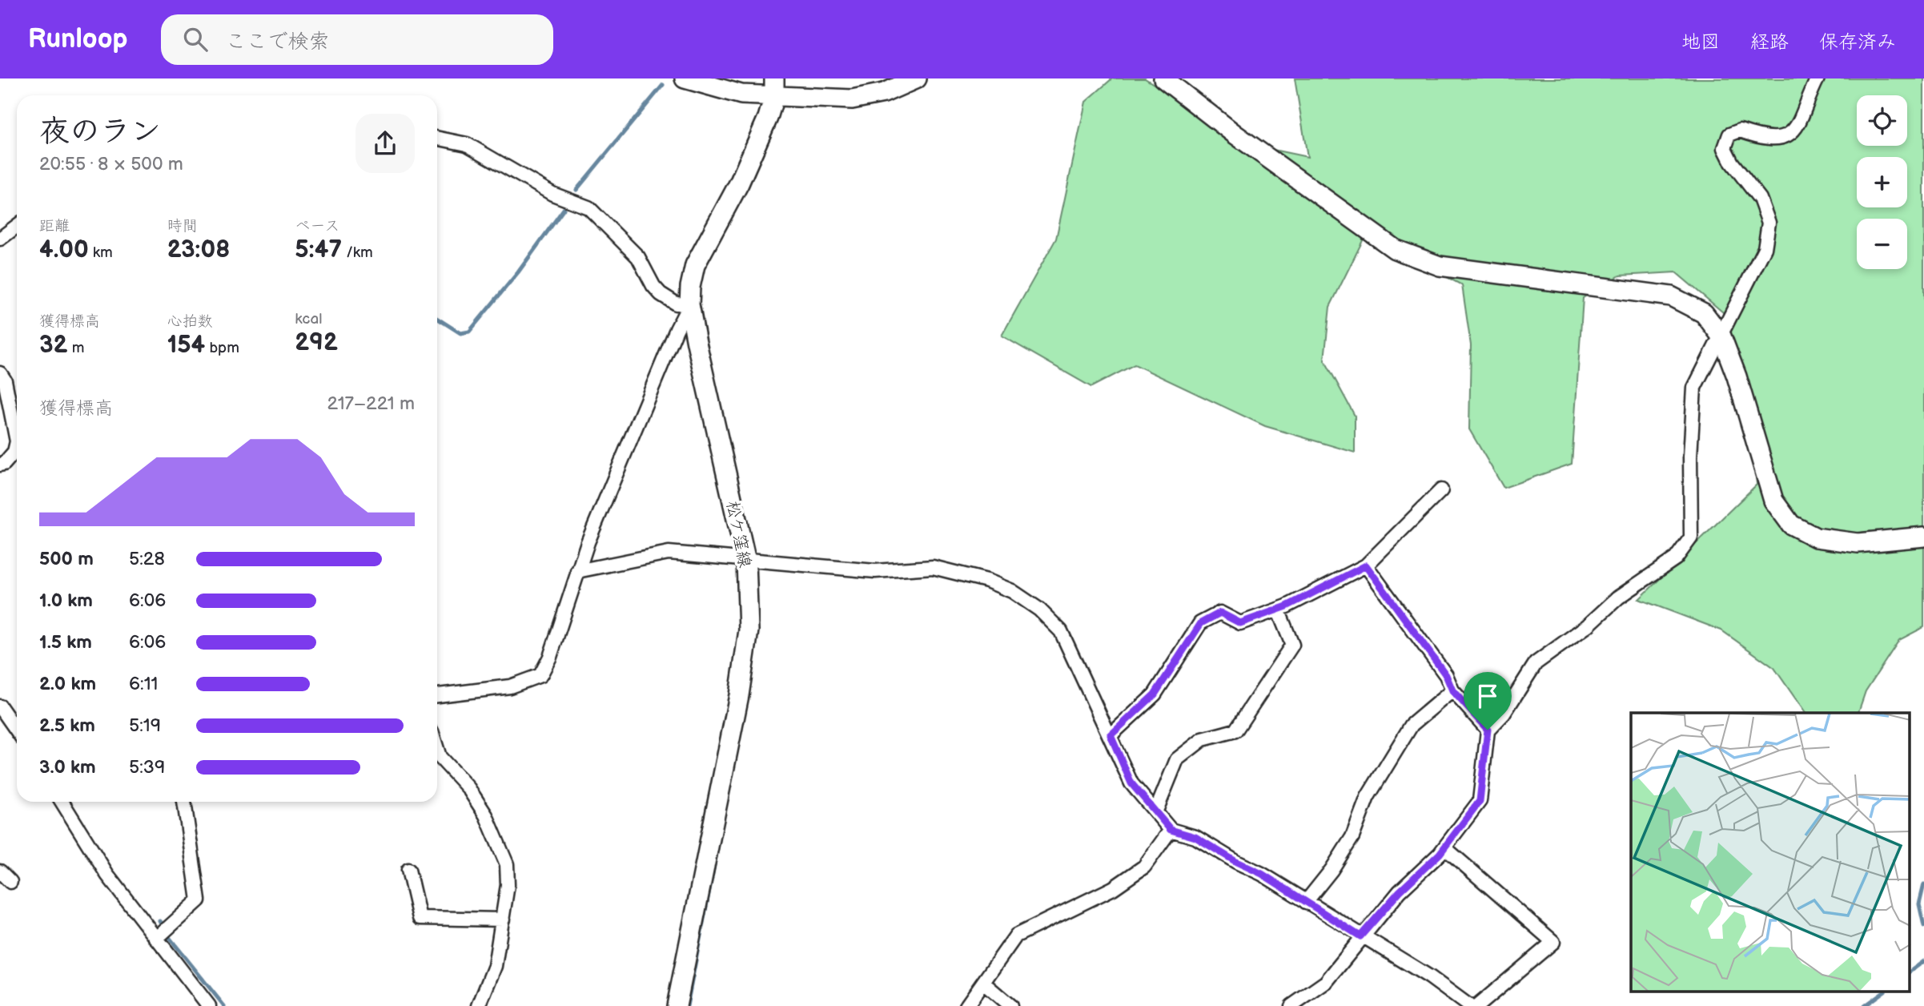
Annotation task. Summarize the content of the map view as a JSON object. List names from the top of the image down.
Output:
{
  "streets": {
    "street": ["松ケ窪線"]
  },
  "page": {
    "header": "Runloop",
    "search": "ここで検索",
    "nav": ["地図", "経路", "保存済み"],
    "map_buttons": ["+", "−"],
    "heading": ["夜のラン", "20:55 · 8 × 500 m"],
    "stats": [
      ["距離", "4.00 km"],
      ["時間", "23:08"],
      ["ペース", "5:47 /km"],
      ["獲得標高", "32 m"],
      ["心拍数", "154 bpm"],
      ["kcal", "292"]
    ],
    "chart": ["獲得標高", "217–221 m"],
    "list": [
      {
        "name": "500 m",
        "note": "5:28"
      },
      {
        "name": "1.0 km",
        "note": "6:06"
      },
      {
        "name": "1.5 km",
        "note": "6:06"
      },
      {
        "name": "2.0 km",
        "note": "6:11"
      },
      {
        "name": "2.5 km",
        "note": "5:19"
      },
      {
        "name": "3.0 km",
        "note": "5:39"
      }
    ]
  }
}
